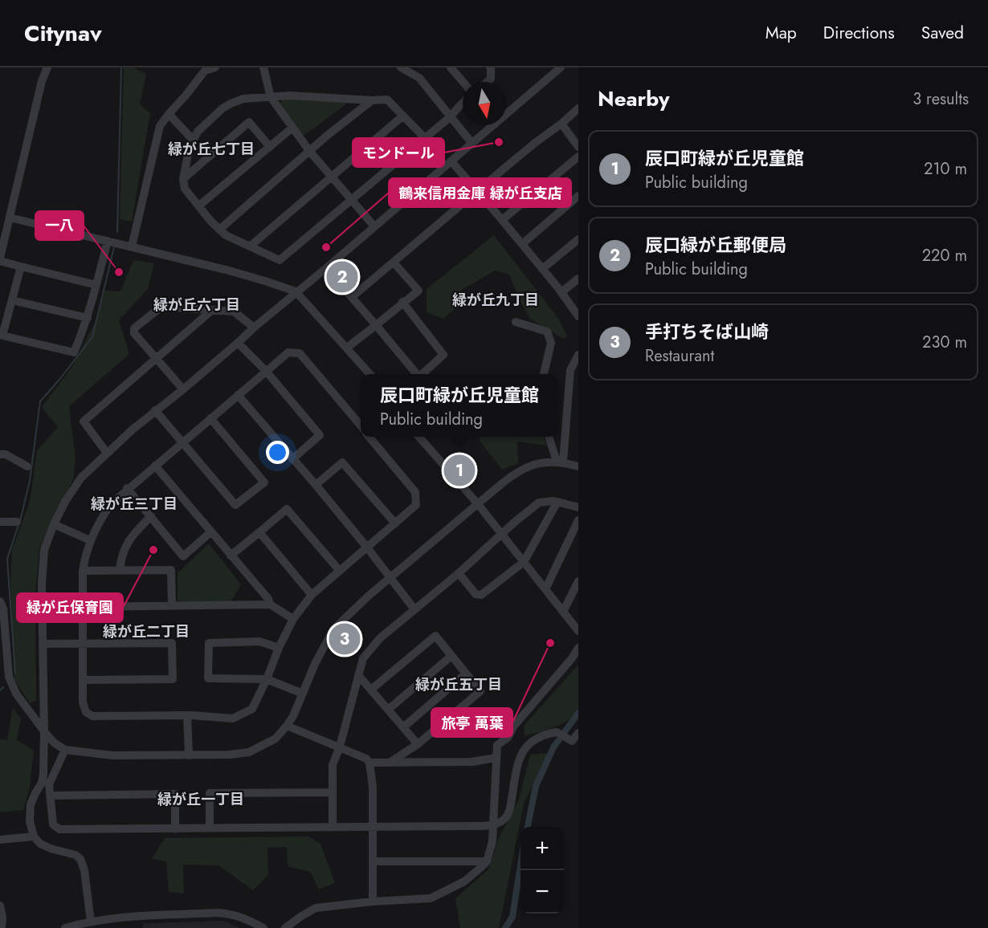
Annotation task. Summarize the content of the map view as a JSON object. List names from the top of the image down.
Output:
{
  "districts": [
    "緑が丘七丁目",
    "緑が丘九丁目",
    "緑が丘六丁目",
    "緑が丘三丁目",
    "緑が丘二丁目",
    "緑が丘五丁目",
    "緑が丘一丁目"
  ],
  "places": [
    "モンドール",
    "鶴来信用金庫 緑が丘支店",
    "一八",
    "緑が丘保育園",
    "旅亭 萬葉"
  ],
  "north": "bottom",
  "page": {
    "header": "Citynav",
    "nav": ["Map", "Directions", "Saved"],
    "heading": ["Nearby", "3 results"],
    "list": [
      {
        "mark": "1",
        "name": "辰口町緑が丘児童館",
        "note": "Public building",
        "value": "210 m"
      },
      {
        "mark": "2",
        "name": "辰口緑が丘郵便局",
        "note": "Public building",
        "value": "220 m"
      },
      {
        "mark": "3",
        "name": "手打ちそば山崎",
        "note": "Restaurant",
        "value": "230 m"
      }
    ],
    "pins": ["2", "1", "3"],
    "popup": ["辰口町緑が丘児童館", "Public building"],
    "map_buttons": ["+", "−"]
  }
}
